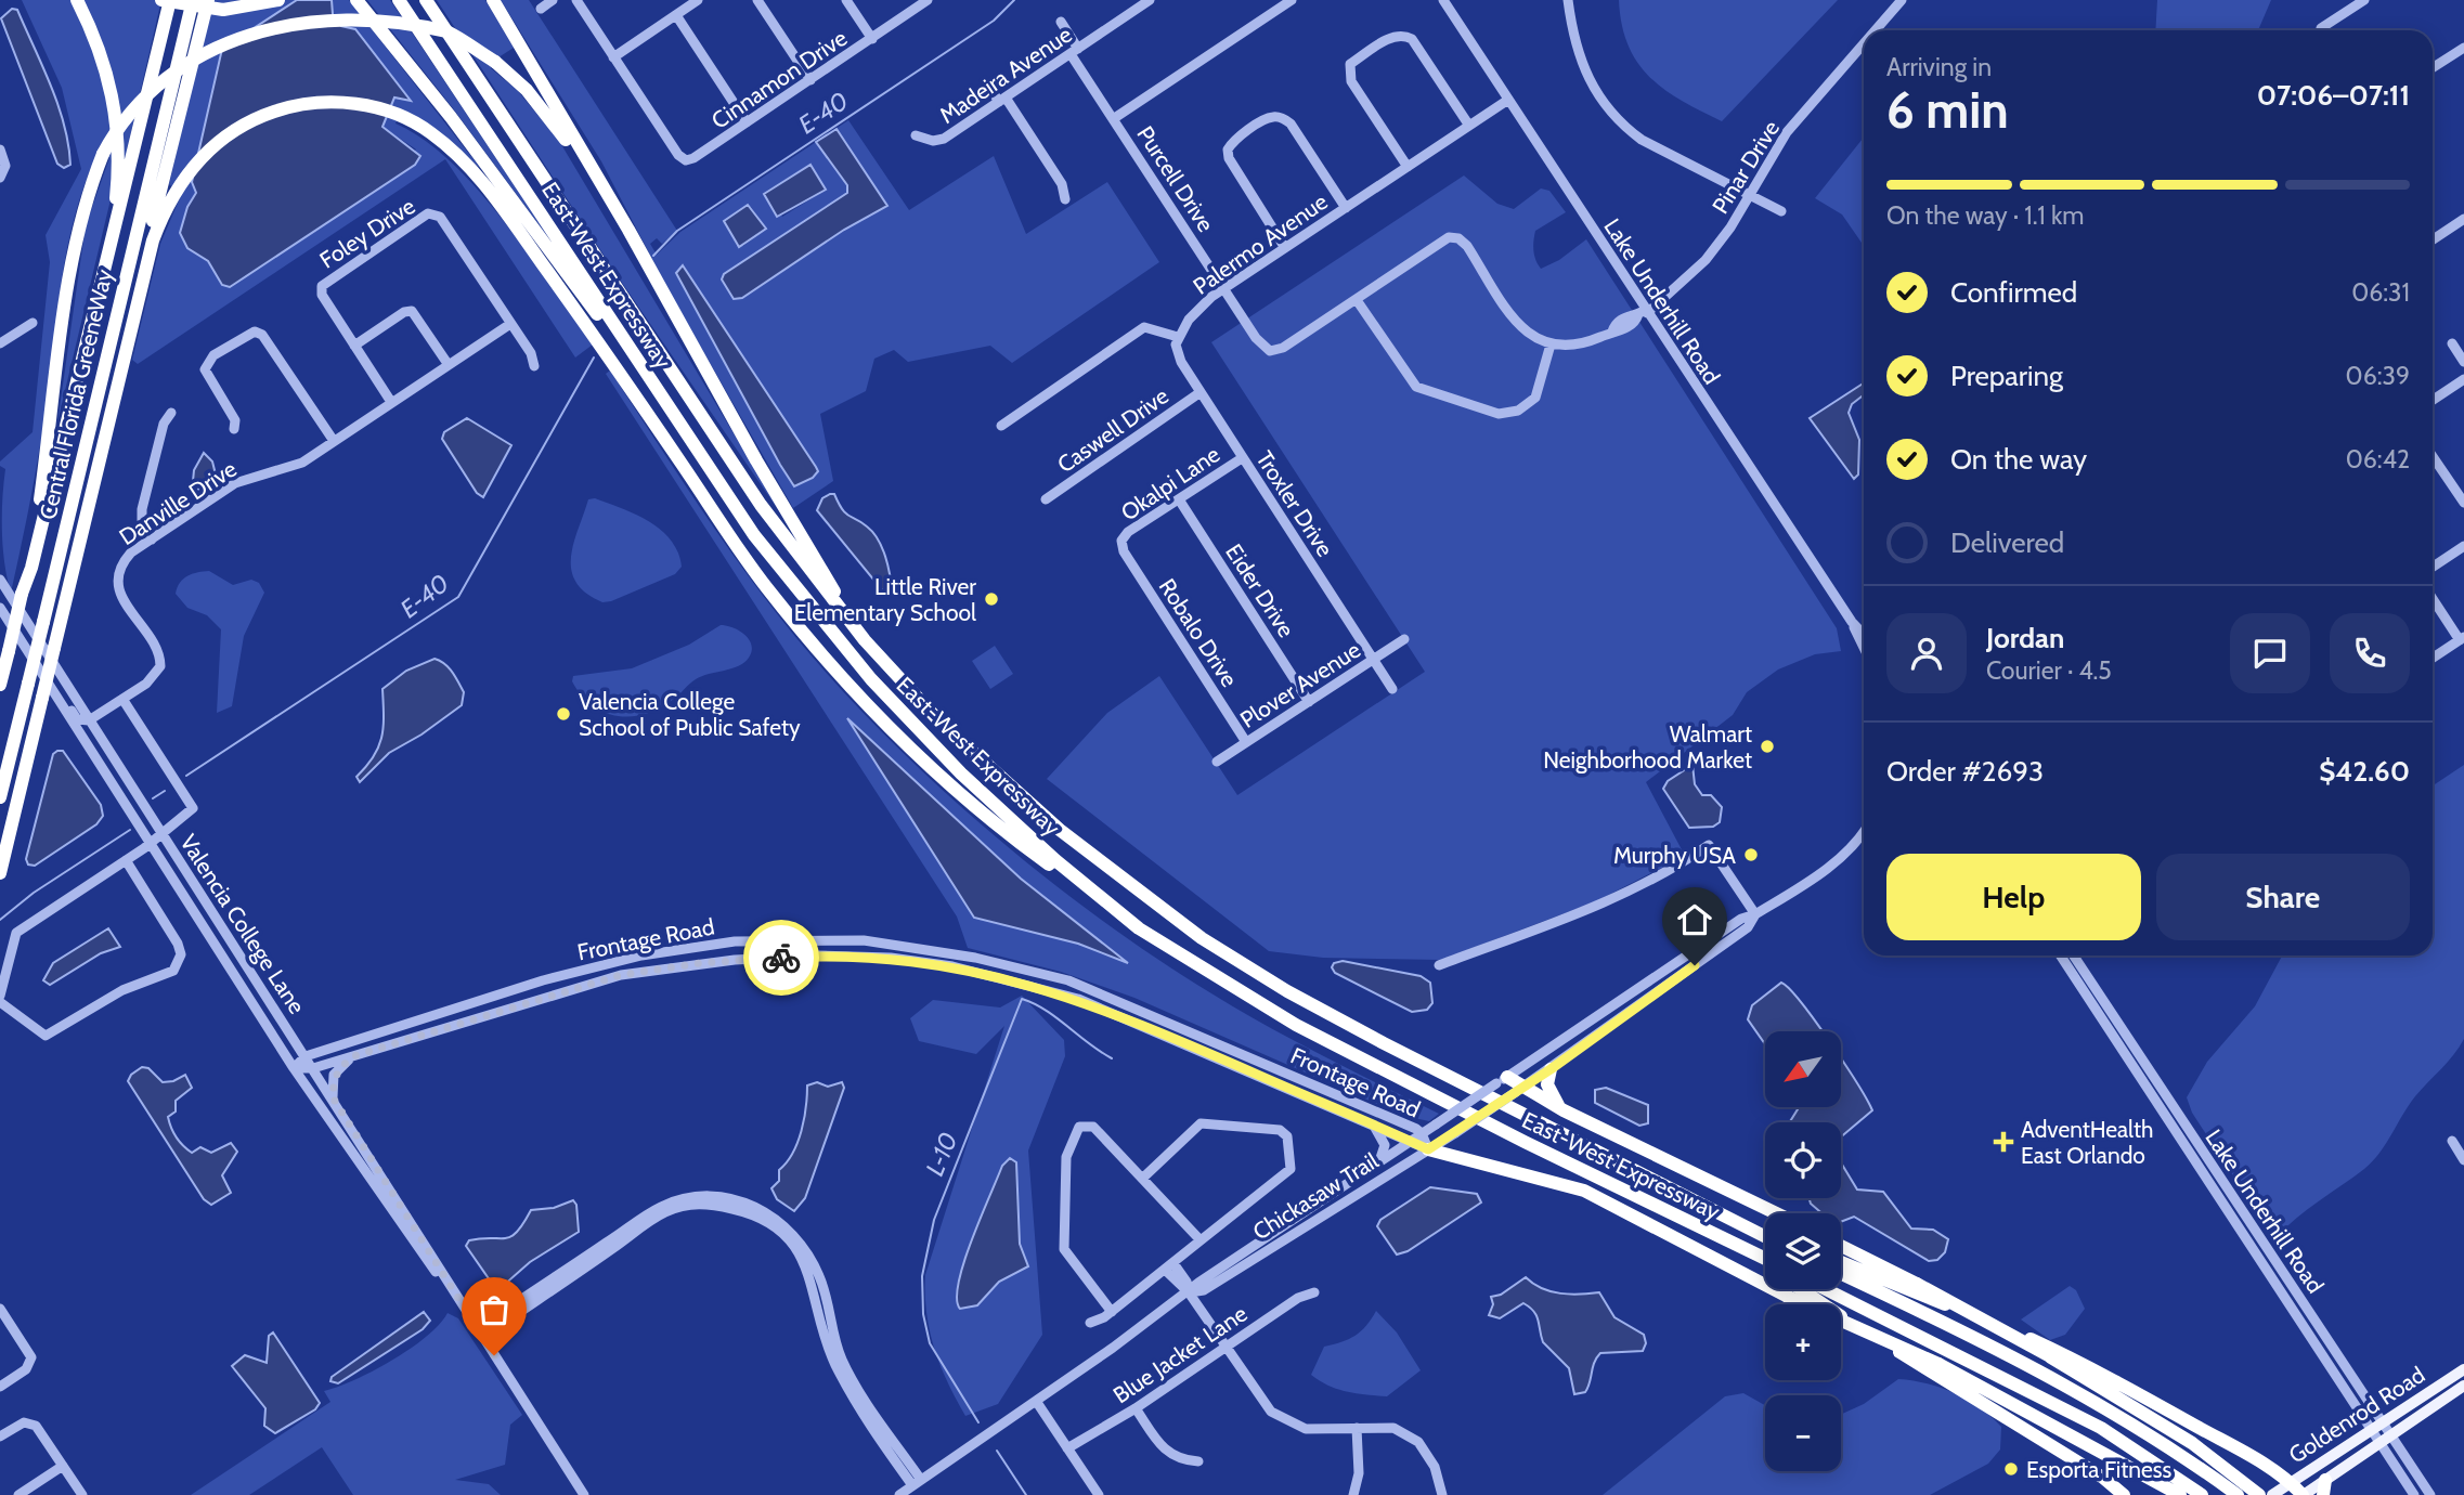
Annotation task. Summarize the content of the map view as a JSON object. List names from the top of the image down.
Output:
{
  "streets": {
    "highway": ["East-West Expressway", "Central Florida GreeneWay"],
    "main road": ["Goldenrod Road"],
    "street": [
      "Madeira Avenue",
      "Cinnamon Drive",
      "Pinar Drive",
      "Purcell Drive",
      "Foley Drive",
      "Palermo Avenue",
      "Lake Underhill Road",
      "Caswell Drive",
      "Okalpi Lane",
      "Danville Drive",
      "Troxler Drive",
      "Eider Drive",
      "Robalo Drive",
      "Plover Avenue",
      "Valencia College Lane",
      "Frontage Road",
      "Chickasaw Trail",
      "Blue Jacket Lane"
    ]
  },
  "crossings": [
    ["Madeira Avenue", "Purcell Drive"],
    ["Pinar Drive", "Lake Underhill Road"],
    ["Purcell Drive", "Palermo Avenue"],
    ["Foley Drive", "Danville Drive"],
    ["Palermo Avenue", "Lake Underhill Road"],
    ["Palermo Avenue", "Troxler Drive"],
    ["Lake Underhill Road", "Goldenrod Road"],
    ["Caswell Drive", "Troxler Drive"],
    ["Okalpi Lane", "Troxler Drive"],
    ["Okalpi Lane", "Eider Drive"],
    ["Okalpi Lane", "Robalo Drive"],
    ["Danville Drive", "Valencia College Lane"],
    ["Troxler Drive", "Plover Avenue"],
    ["Eider Drive", "Plover Avenue"],
    ["Robalo Drive", "Plover Avenue"],
    ["Valencia College Lane", "Frontage Road"],
    ["Frontage Road", "Chickasaw Trail"]
  ],
  "water": ["E-40", "L-10"],
  "places": {
    "other": [
      "Little River Elementary School",
      "Valencia College School of Public Safety",
      "Walmart Neighborhood Market",
      "Murphy USA",
      "Esporta Fitness"
    ],
    "health": ["AdventHealth East Orlando"]
  },
  "north": "bottom left",
  "page": {
    "heading": ["6 min", "Arriving in", "07:06–07:11"],
    "panel": [
      "Jordan",
      "Courier · 4.5",
      "Order #2693",
      "$42.60"
    ],
    "bar": "On the way · 1.1 km",
    "list": [
      ["Confirmed", "06:31"],
      ["Preparing", "06:39"],
      ["On the way", "06:42"],
      "Delivered"
    ],
    "buttons": ["Help", "Share"],
    "map_buttons": ["+", "−"]
  }
}
